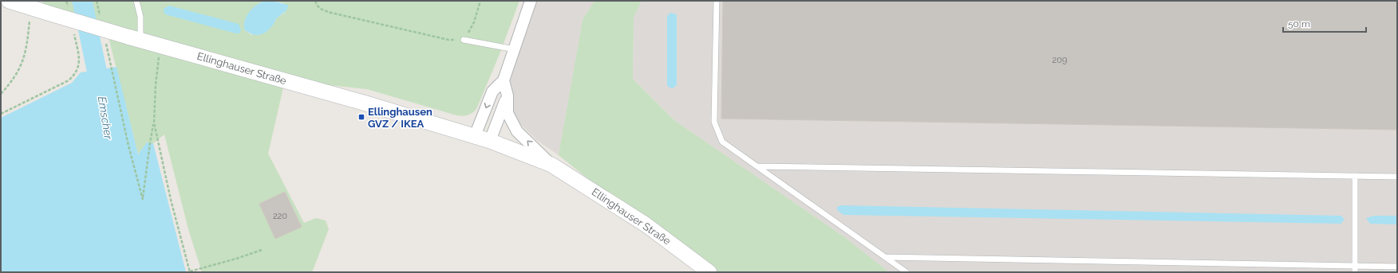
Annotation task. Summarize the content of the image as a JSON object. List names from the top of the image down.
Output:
{
  "streets": {
    "main road": ["Ellinghauser Straße"]
  },
  "water": ["Emscher"],
  "places": {
    "transit": ["Ellinghausen GVZ / IKEA"]
  },
  "house_numbers": ["209", "220"],
  "scale_bar": "50 m"
}
